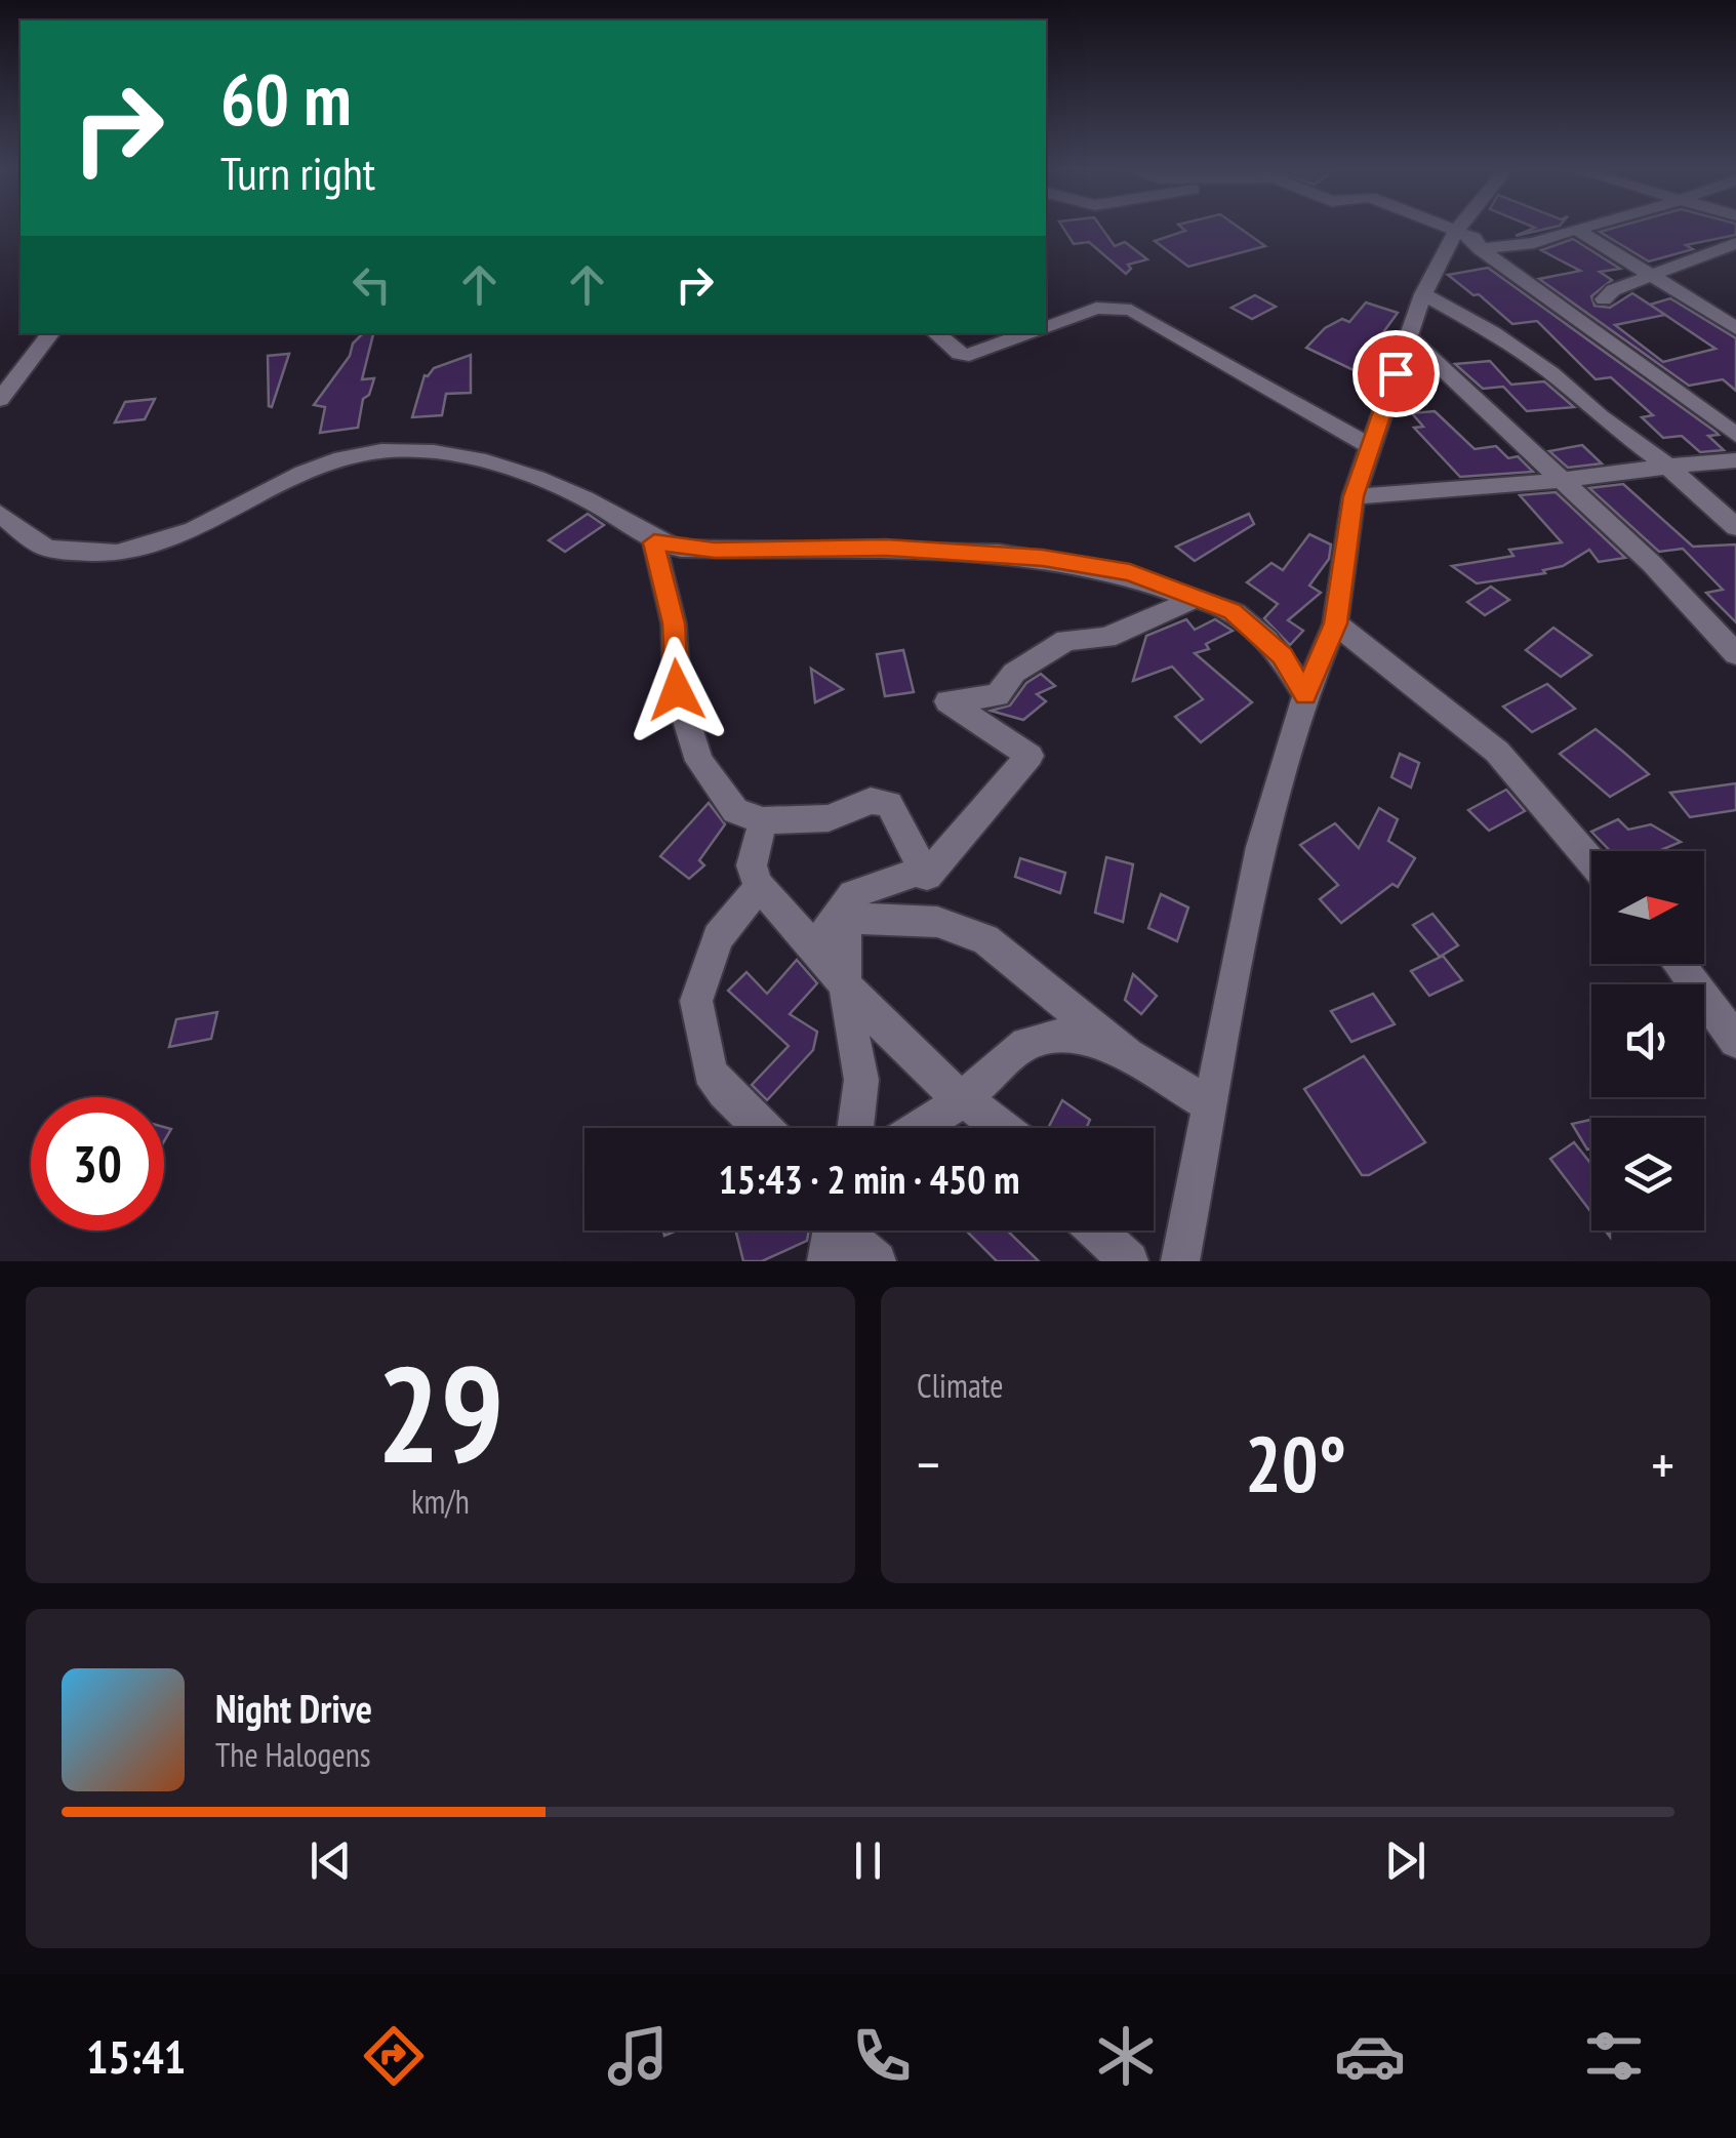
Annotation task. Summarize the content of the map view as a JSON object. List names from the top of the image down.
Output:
{
  "north": "right",
  "page": {
    "turn": ["60 m", "Turn right"],
    "limit": "30",
    "trip": "15:43 · 2 min · 450 m",
    "tile": [
      ["29", "km/h"],
      "Climate"
    ],
    "heat": ["−", "20°", "+"],
    "song": ["Night Drive", "The Halogens"],
    "tabs": "15:41"
  }
}
